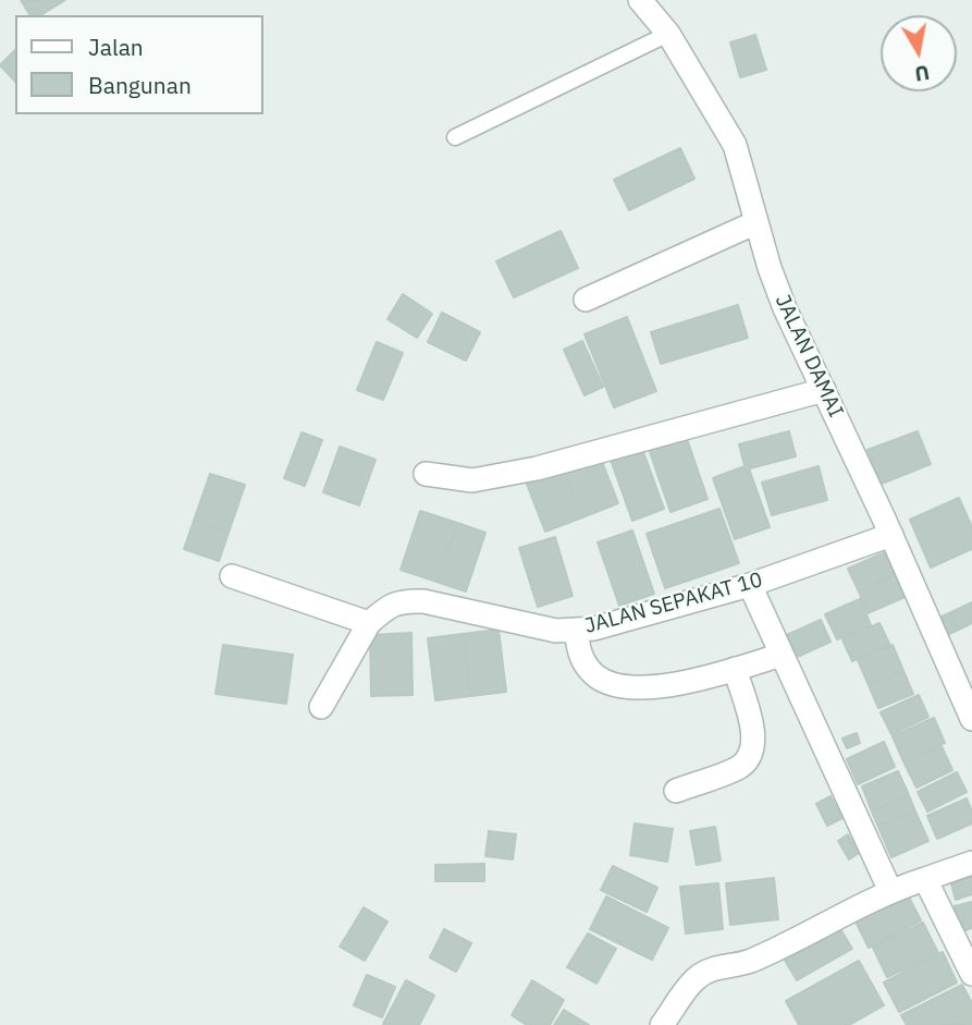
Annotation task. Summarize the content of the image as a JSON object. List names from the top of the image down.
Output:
{
  "streets": {
    "street": ["JALAN DAMAI", "JALAN SEPAKAT 10"]
  },
  "crossings": [
    ["JALAN DAMAI", "JALAN SEPAKAT 10"]
  ],
  "legend": ["Jalan", "Bangunan"],
  "north": "bottom"
}
